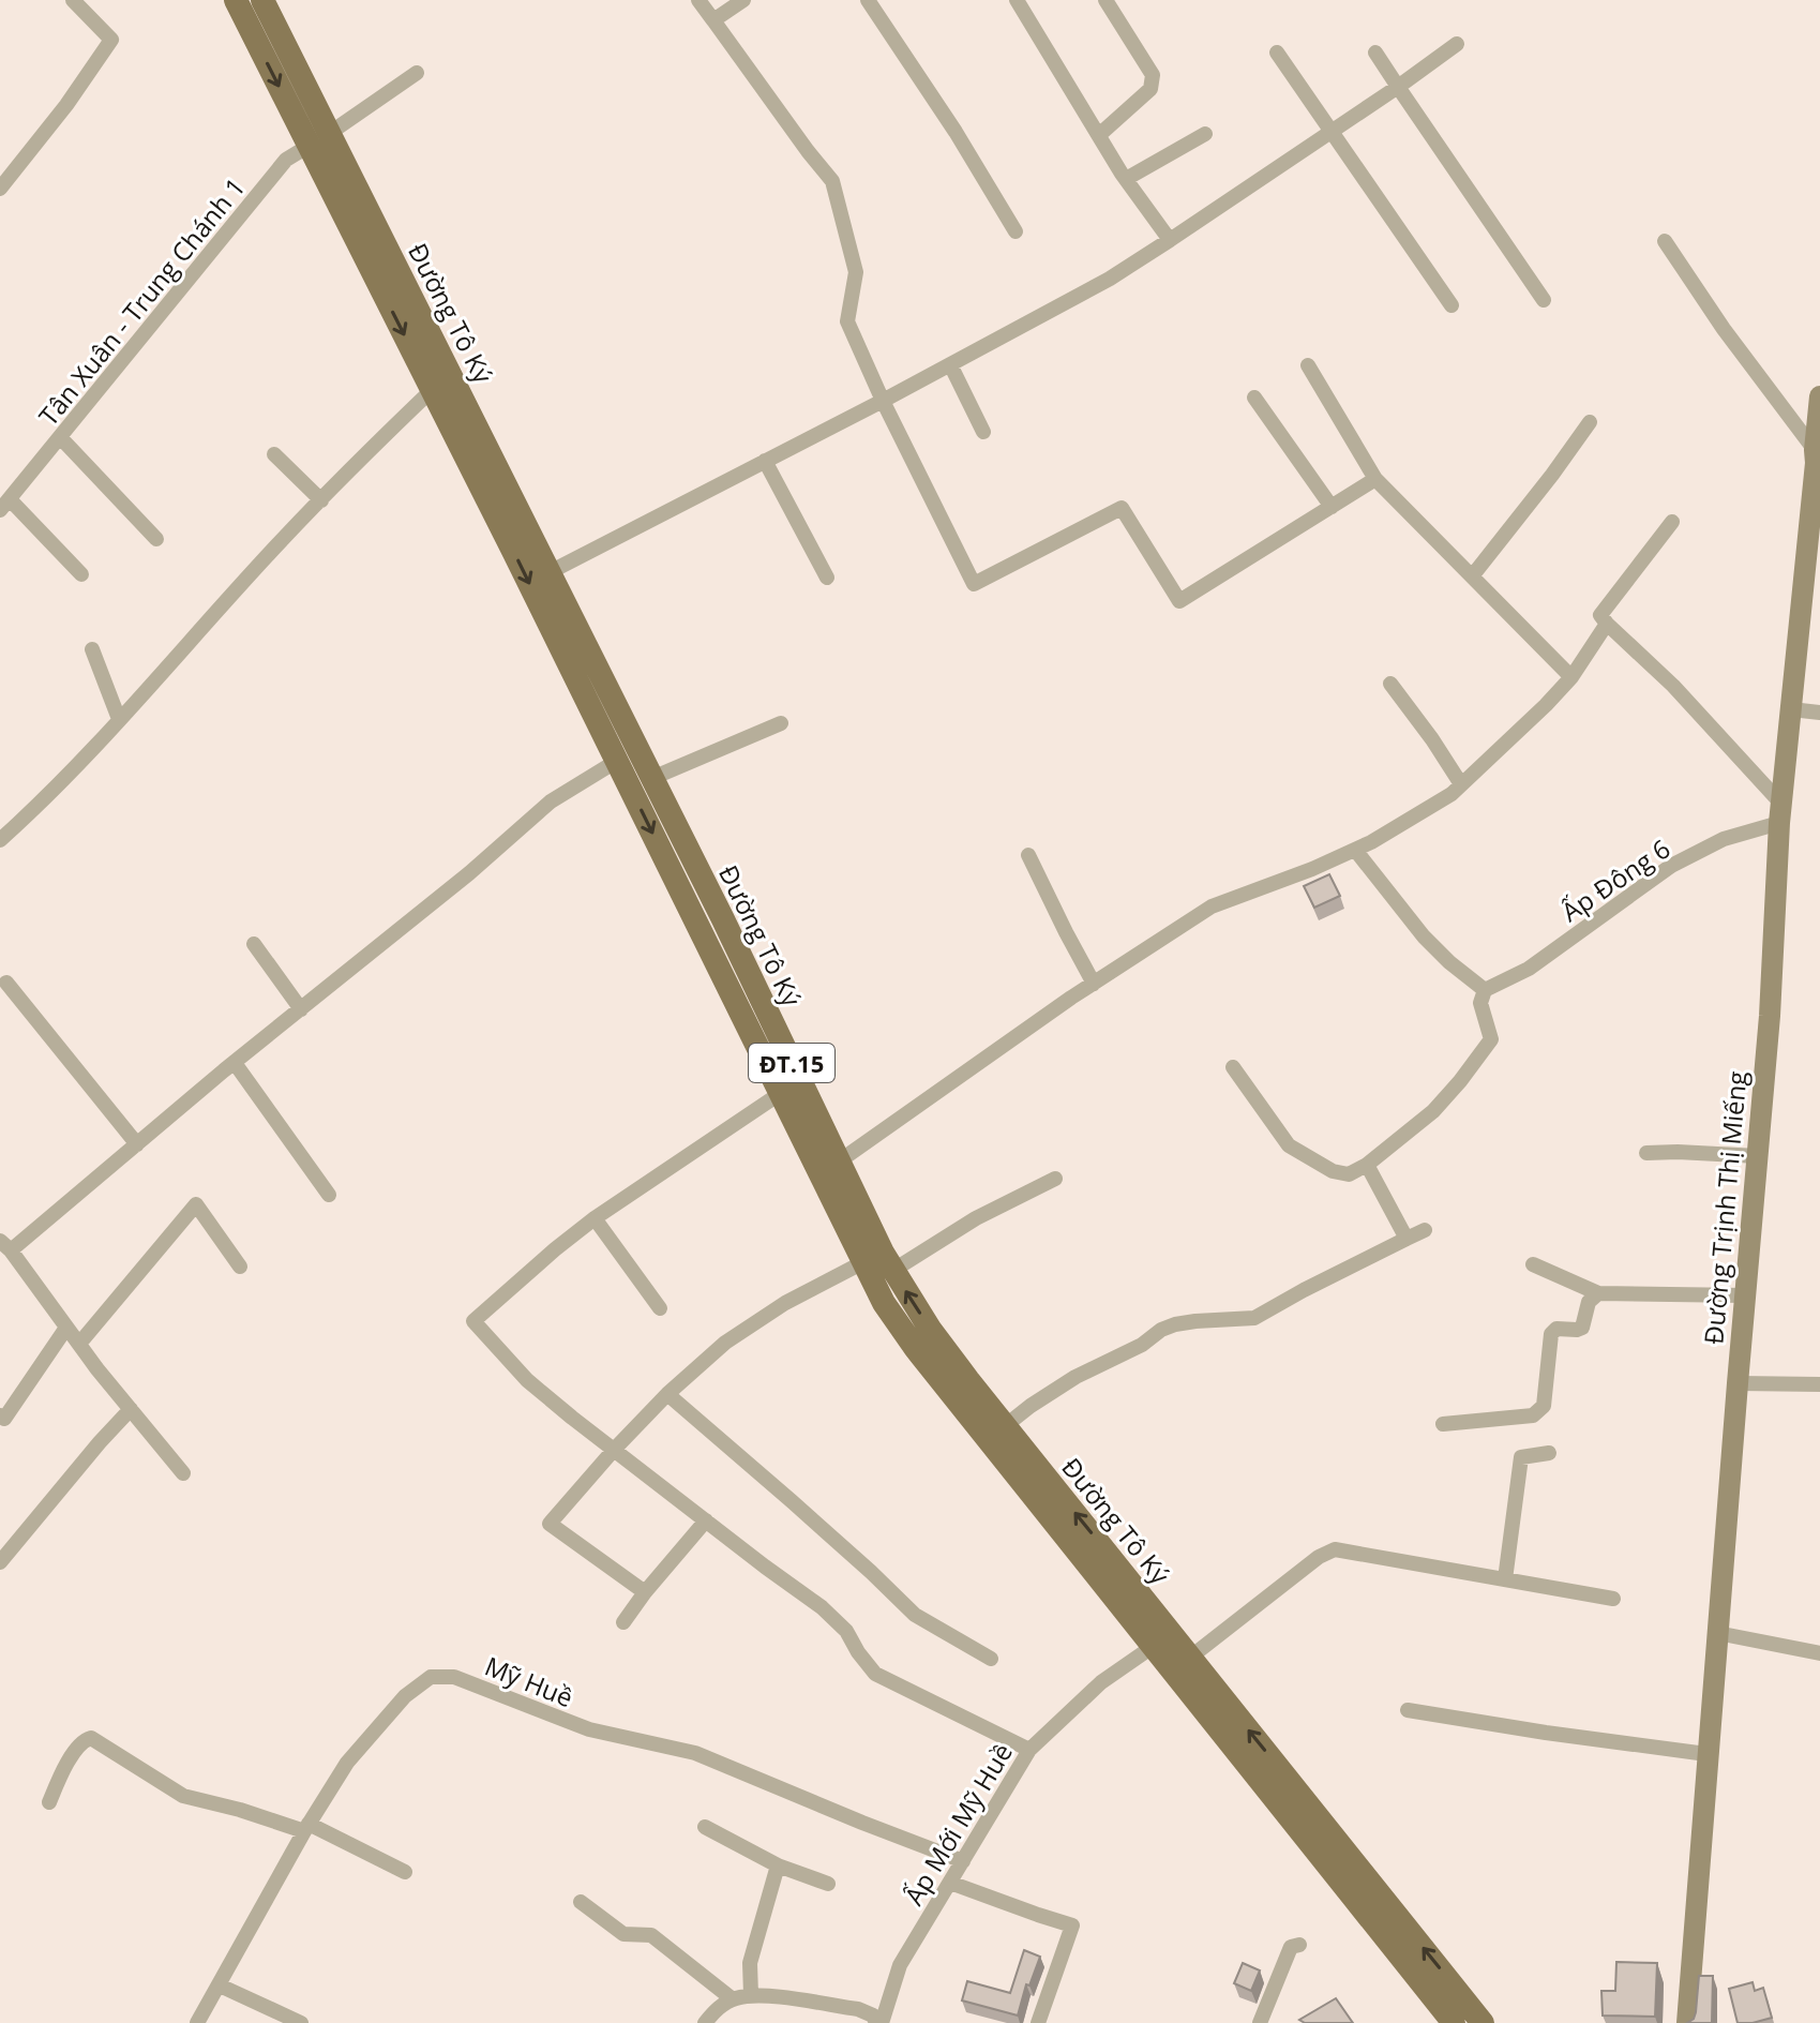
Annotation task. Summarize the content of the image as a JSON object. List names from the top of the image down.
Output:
{
  "streets": {
    "main road": ["Đường Tô Ký", "ĐT.15", "Đường Trịnh Thị Miếng"],
    "street": [
      "Tân Xuân - Trung Chánh 1",
      "Ấp Đông 6",
      "Mỹ Huề",
      "Ấp Mới Mỹ Huề"
    ]
  },
  "crossings": [
    ["Tân Xuân - Trung Chánh 1", "Đường Tô Ký"],
    ["Đường Tô Ký", "Ấp Mới Mỹ Huề"],
    ["Ấp Đông 6", "Đường Trịnh Thị Miếng"],
    ["Mỹ Huề", "Ấp Mới Mỹ Huề"]
  ]
}
